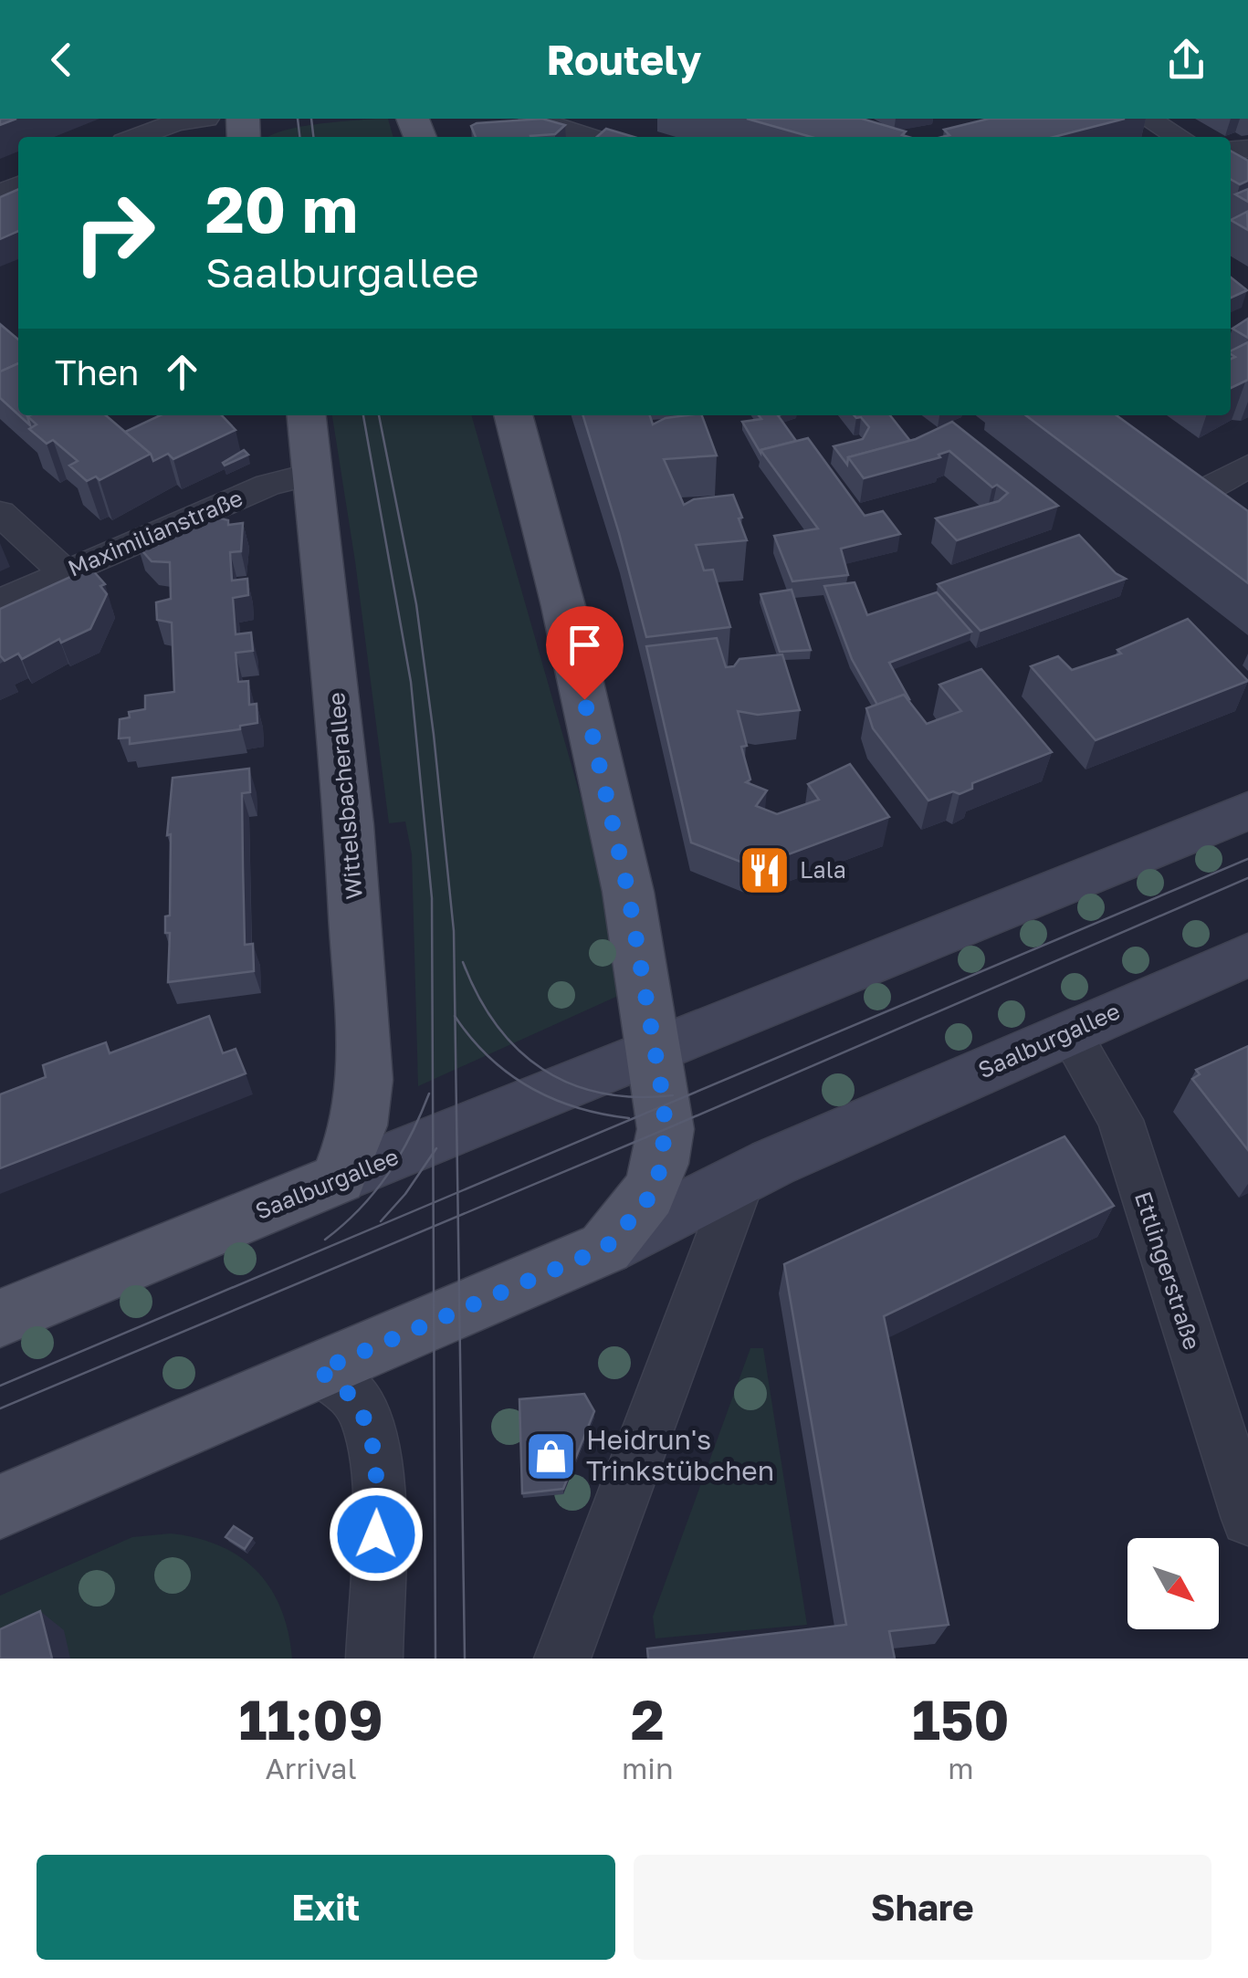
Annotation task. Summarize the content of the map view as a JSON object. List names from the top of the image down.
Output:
{
  "streets": {
    "main road": ["Wittelsbacherallee", "Saalburgallee"],
    "street": ["Maximilianstraße", "Ettlingerstraße"]
  },
  "crossings": [
    ["Maximilianstraße", "Wittelsbacherallee"],
    ["Wittelsbacherallee", "Saalburgallee"],
    ["Saalburgallee", "Ettlingerstraße"]
  ],
  "places": {
    "restaurant": ["Lala"],
    "shop": ["Heidrun's Trinkstübchen"]
  },
  "north": "bottom right",
  "page": {
    "header": "Routely",
    "turn": ["20 m", "Saalburgallee"],
    "then": "Then",
    "eta": [
      "11:09",
      "Arrival",
      "2",
      "min",
      "150",
      "m"
    ],
    "buttons": ["Exit", "Share"]
  }
}
